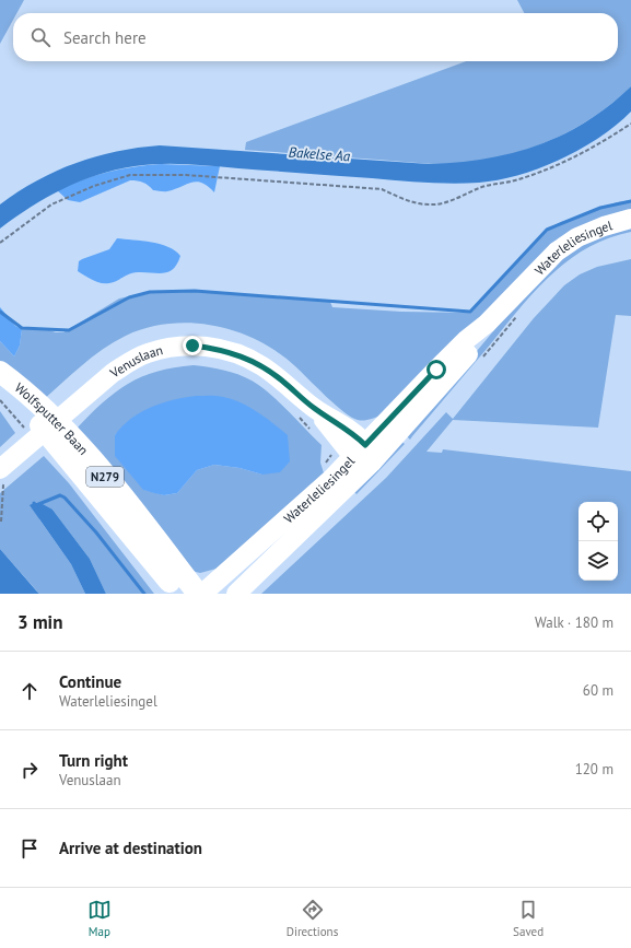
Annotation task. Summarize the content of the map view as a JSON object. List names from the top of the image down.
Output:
{
  "streets": {
    "main road": ["Wolfsputter Baan", "N279"],
    "street": ["Waterleliesingel", "Venuslaan"]
  },
  "crossings": [
    ["Waterleliesingel", "Venuslaan"]
  ],
  "water": ["Bakelse Aa"],
  "page": {
    "search": "Search here",
    "heading": ["3 min", "Walk · 180 m"],
    "list": [
      ["Continue", "Waterleliesingel", "60 m"],
      ["Turn right", "Venuslaan", "120 m"],
      "Arrive at destination"
    ],
    "nav": ["Map", "Directions", "Saved"]
  }
}
